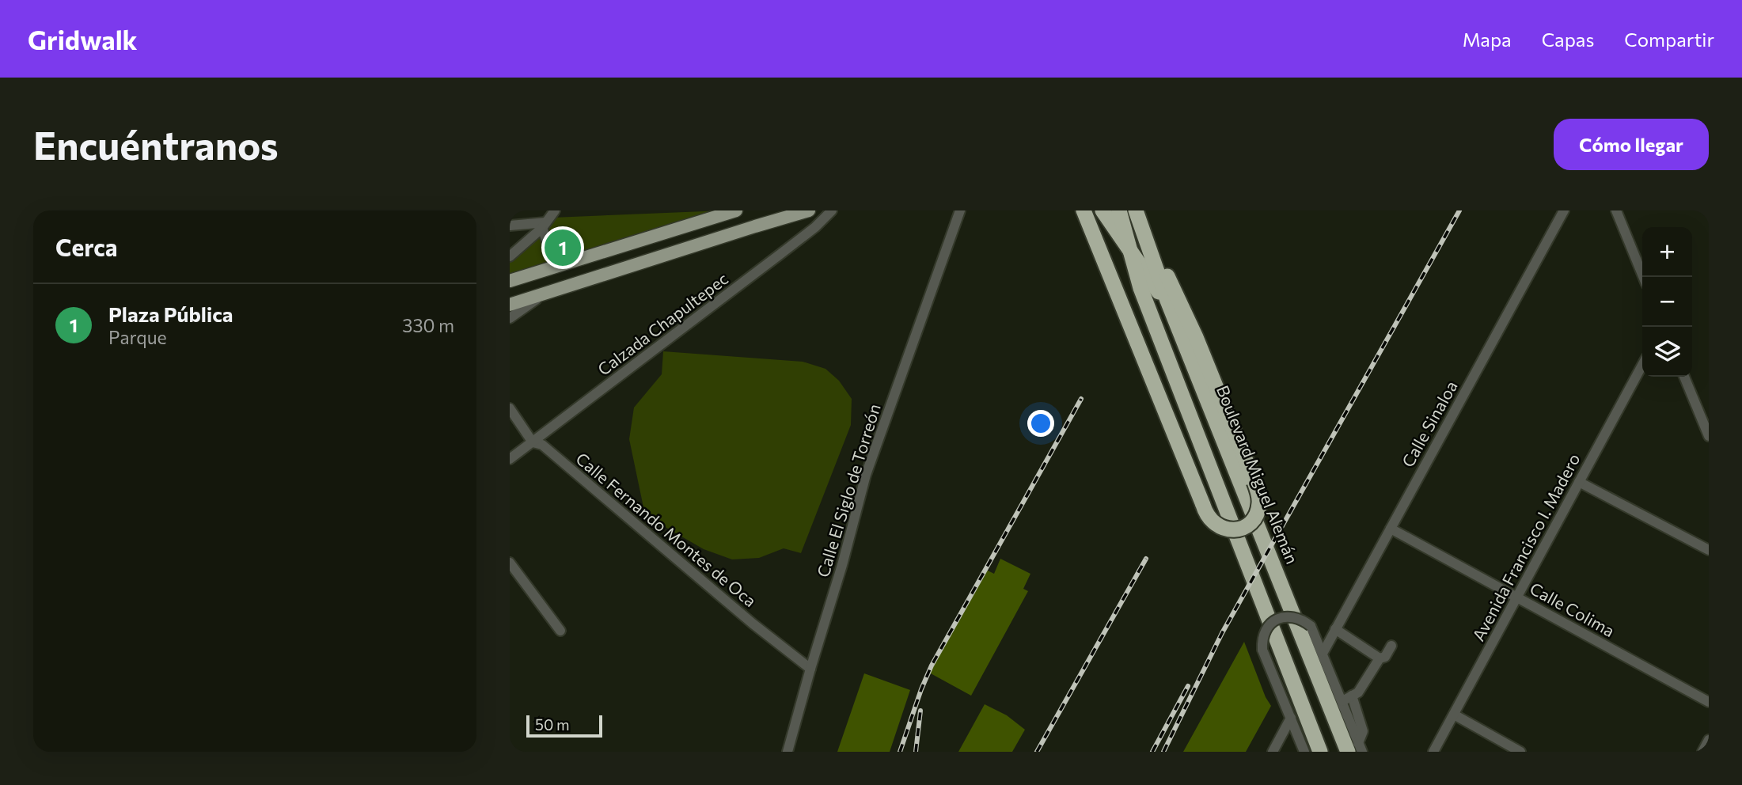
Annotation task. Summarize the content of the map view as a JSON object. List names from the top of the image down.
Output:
{
  "streets": {
    "highway": ["Boulevard Miguel Alemán"],
    "street": [
      "Calzada Chapultepec",
      "Calle Sinaloa",
      "Calle El Siglo de Torreón",
      "Calle Fernando Montes de Oca",
      "Avenida Francisco I. Madero",
      "Calle Colima"
    ]
  },
  "crossings": [
    ["Calzada Chapultepec", "Calle Fernando Montes de Oca"],
    ["Calle Sinaloa", "Calle Colima"],
    ["Calle El Siglo de Torreón", "Calle Fernando Montes de Oca"],
    ["Avenida Francisco I. Madero", "Calle Colima"]
  ],
  "scale_bar": "50 m",
  "page": {
    "header": "Gridwalk",
    "nav": ["Mapa", "Capas", "Compartir"],
    "buttons": "Cómo llegar",
    "title": "Encuéntranos",
    "heading": "Cerca",
    "pins": "1",
    "map_buttons": ["+", "−"],
    "list": [
      {
        "mark": "1",
        "name": "Plaza Pública",
        "note": "Parque",
        "value": "330 m"
      }
    ],
    "scale": "50 m"
  }
}
